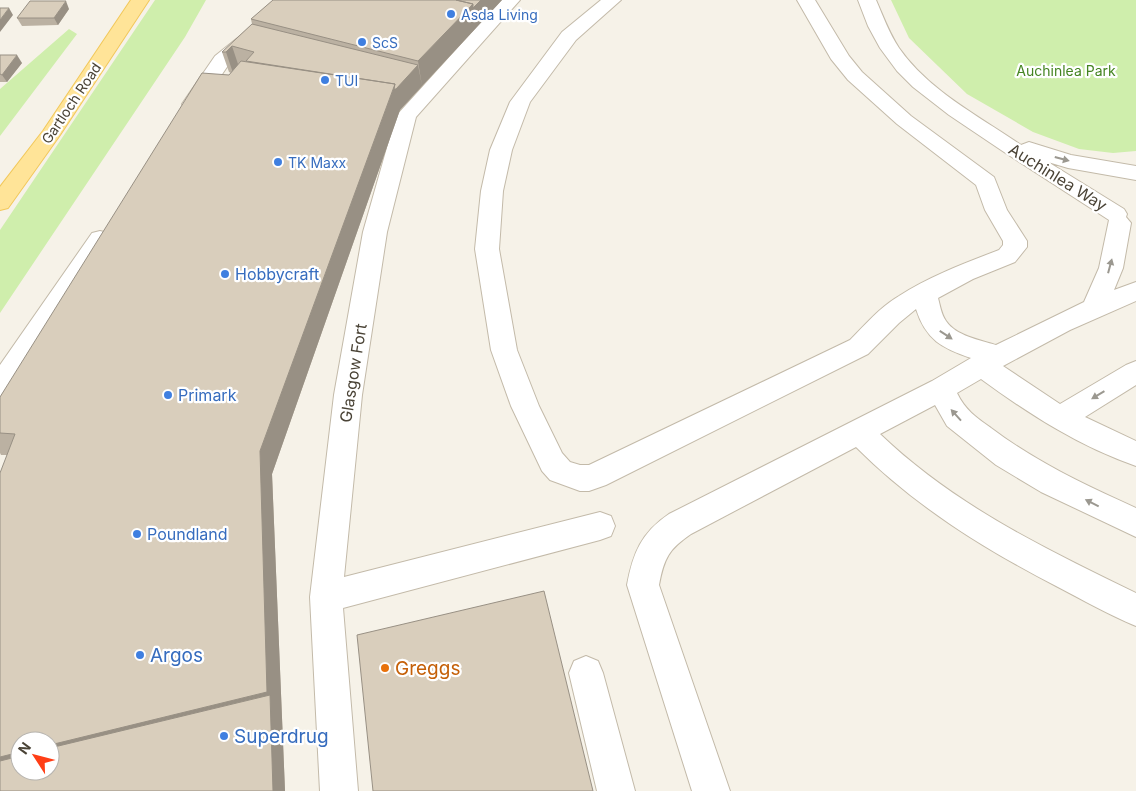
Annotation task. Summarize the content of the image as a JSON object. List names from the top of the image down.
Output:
{
  "streets": {
    "main road": ["Gartloch Road"],
    "street": ["Auchinlea Way", "Glasgow Fort"]
  },
  "parks": ["Auchinlea Park"],
  "places": [
    "Asda Living",
    "ScS",
    "TUI",
    "TK Maxx",
    "Hobbycraft",
    "Primark",
    "Poundland",
    "Argos",
    "Greggs",
    "Superdrug"
  ],
  "north": "top left"
}
